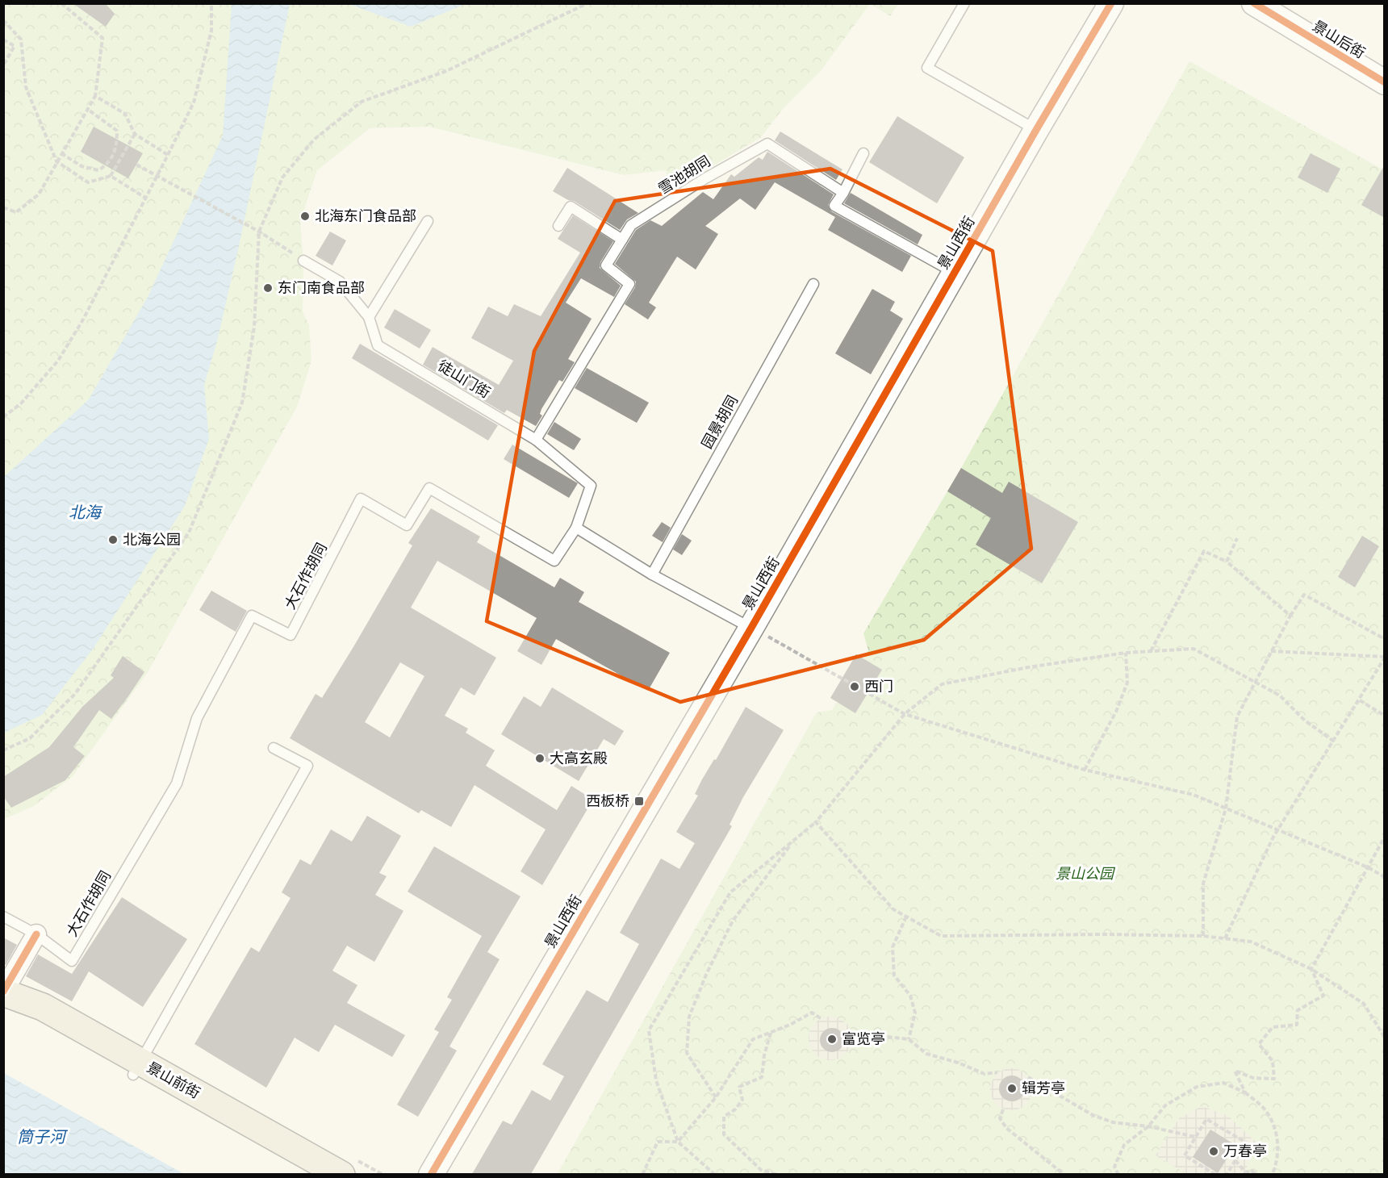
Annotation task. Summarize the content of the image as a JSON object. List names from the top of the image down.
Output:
{
  "streets": {
    "main road": ["景山前街"],
    "street": ["景山后街", "景山西街"],
    "lane": [
      "雪池胡同",
      "徒山门街",
      "园景胡同",
      "大石作胡同"
    ]
  },
  "crossings": [
    ["雪池胡同", "徒山门街"],
    ["徒山门街", "大石作胡同"]
  ],
  "water": ["北海", "筒子河"],
  "parks": ["景山公园"],
  "places": {
    "other": [
      "北海东门食品部",
      "东门南食品部",
      "北海公园",
      "西门",
      "大高玄殿",
      "富览亭",
      "辑芳亭",
      "万春亭"
    ],
    "transit": ["西板桥"]
  }
}
